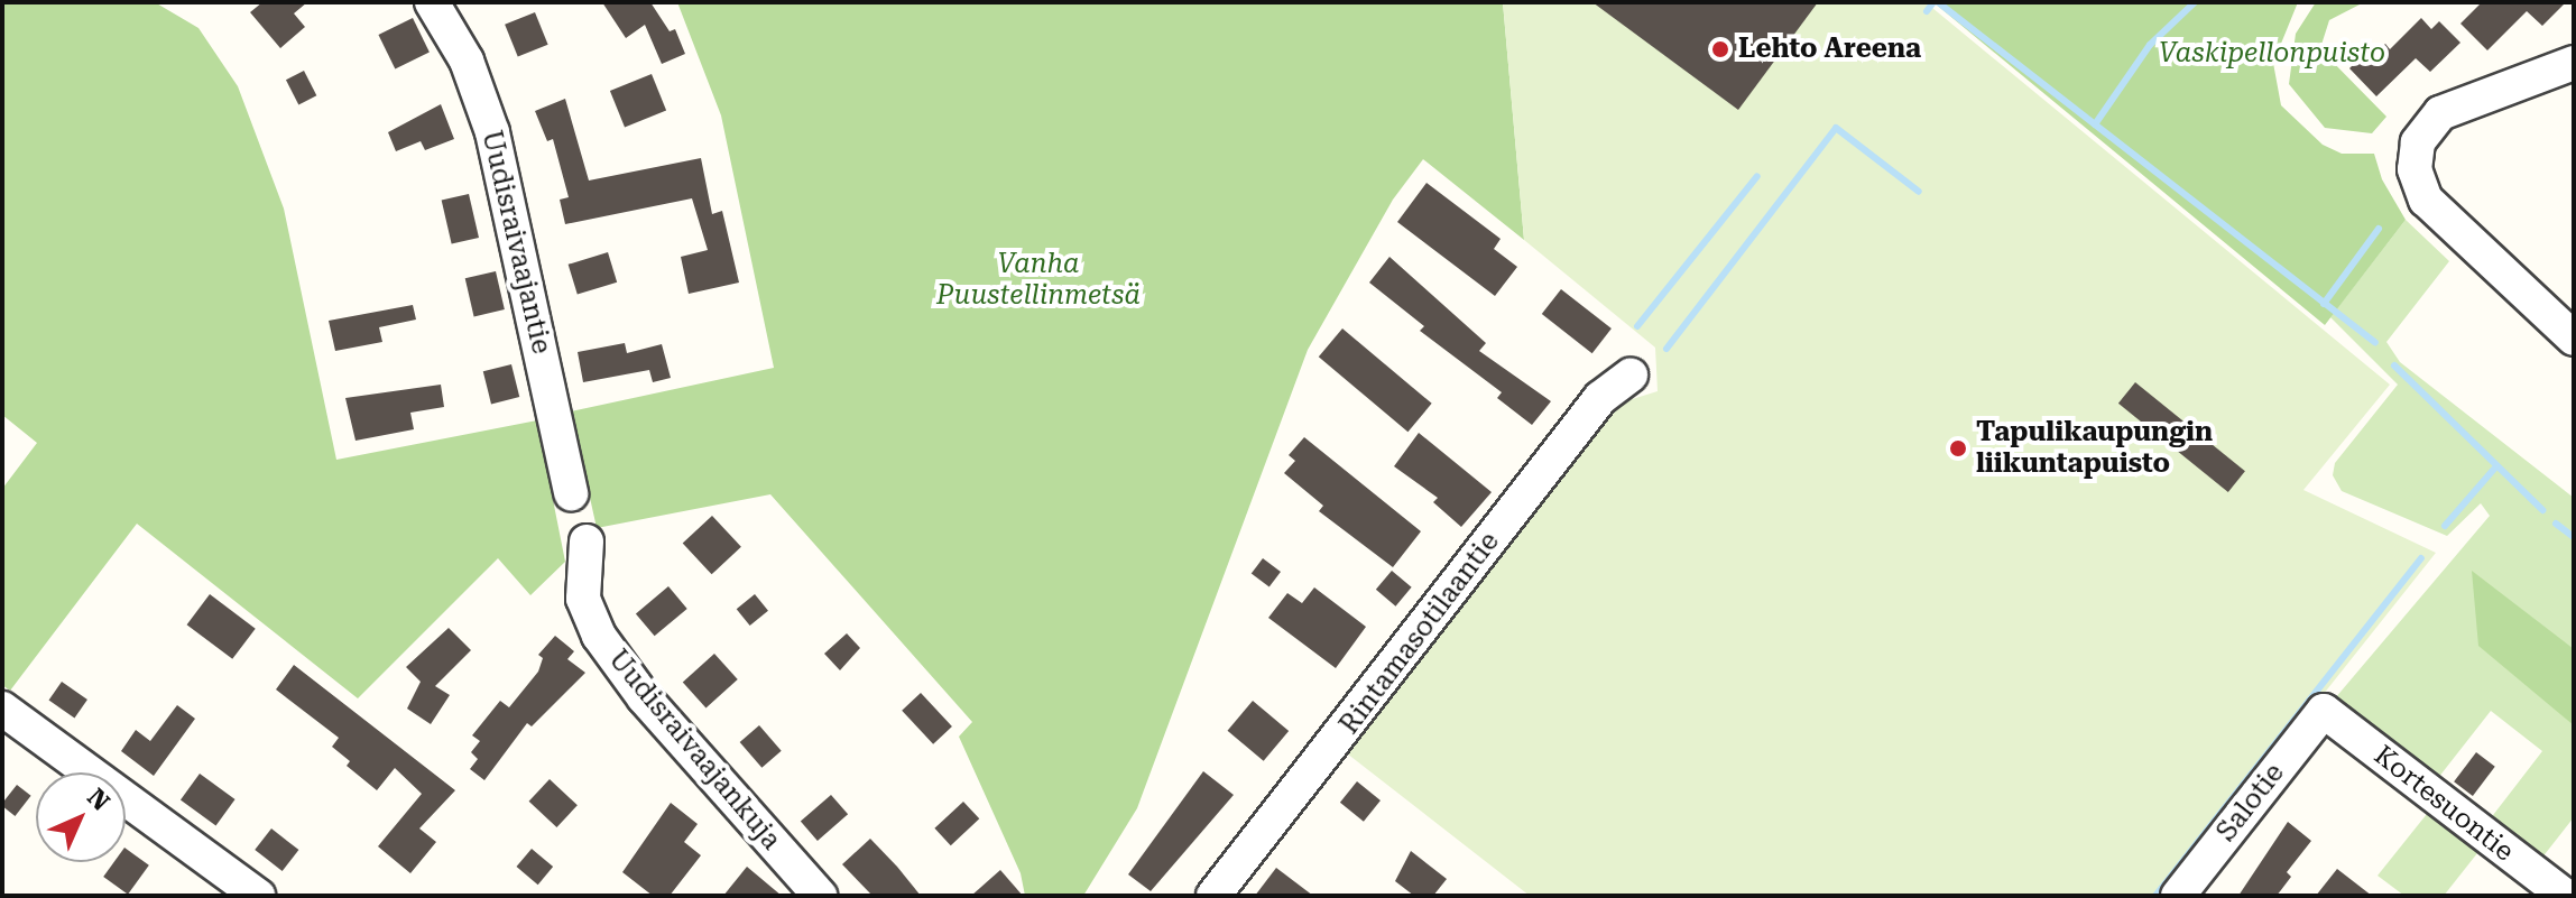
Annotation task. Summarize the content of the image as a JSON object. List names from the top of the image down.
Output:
{
  "streets": {
    "street": [
      "Uudisraivaajantie",
      "Rintamasotilaantie",
      "Uudisraivaajankuja",
      "Salotie",
      "Kortesuontie"
    ]
  },
  "crossings": [
    ["Salotie", "Kortesuontie"]
  ],
  "parks": ["Vaskipellonpuisto", "Vanha Puustellinmetsä"],
  "places": ["Lehto Areena", "Tapulikaupungin liikuntapuisto"],
  "north": "top right"
}
